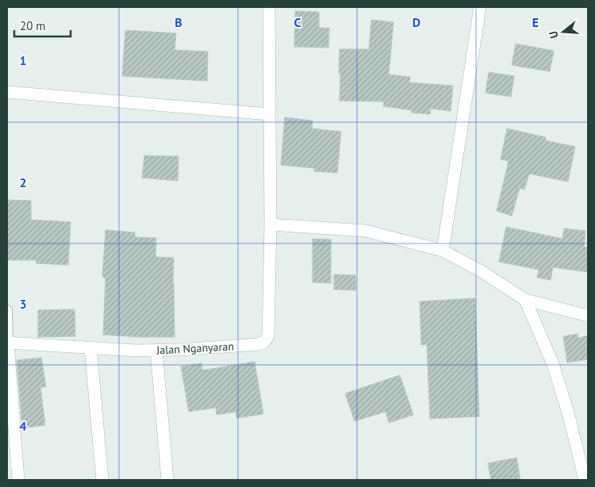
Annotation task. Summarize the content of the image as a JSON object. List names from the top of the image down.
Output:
{
  "streets": {
    "street": ["Jalan Nganyaran"]
  },
  "scale_bar": "20 m",
  "north": "left",
  "grid": {
    "columns": [
      "B",
      "C",
      "D",
      "E"
    ],
    "rows": [
      "1",
      "2",
      "3",
      "4"
    ]
  }
}
